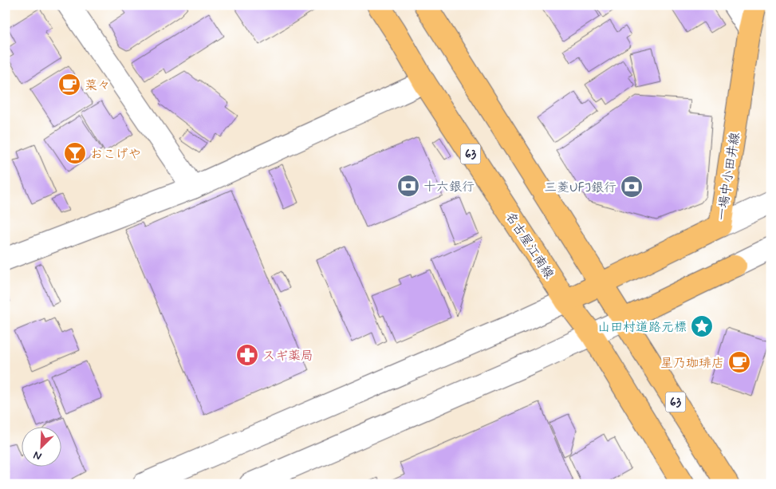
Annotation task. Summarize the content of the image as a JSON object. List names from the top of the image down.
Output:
{
  "streets": {
    "main road": ["63", "一場中小田井線", "名古屋江南線"]
  },
  "crossings": [
    ["63", "一場中小田井線"],
    ["一場中小田井線", "名古屋江南線"]
  ],
  "places": {
    "cafe": ["菜々", "星乃珈琲店"],
    "bar": ["おこげや"],
    "bank": ["十六銀行", "三菱UFJ銀行"],
    "place": ["山田村道路元標"],
    "pharmacy": ["スギ薬局"]
  },
  "north": "bottom left"
}
